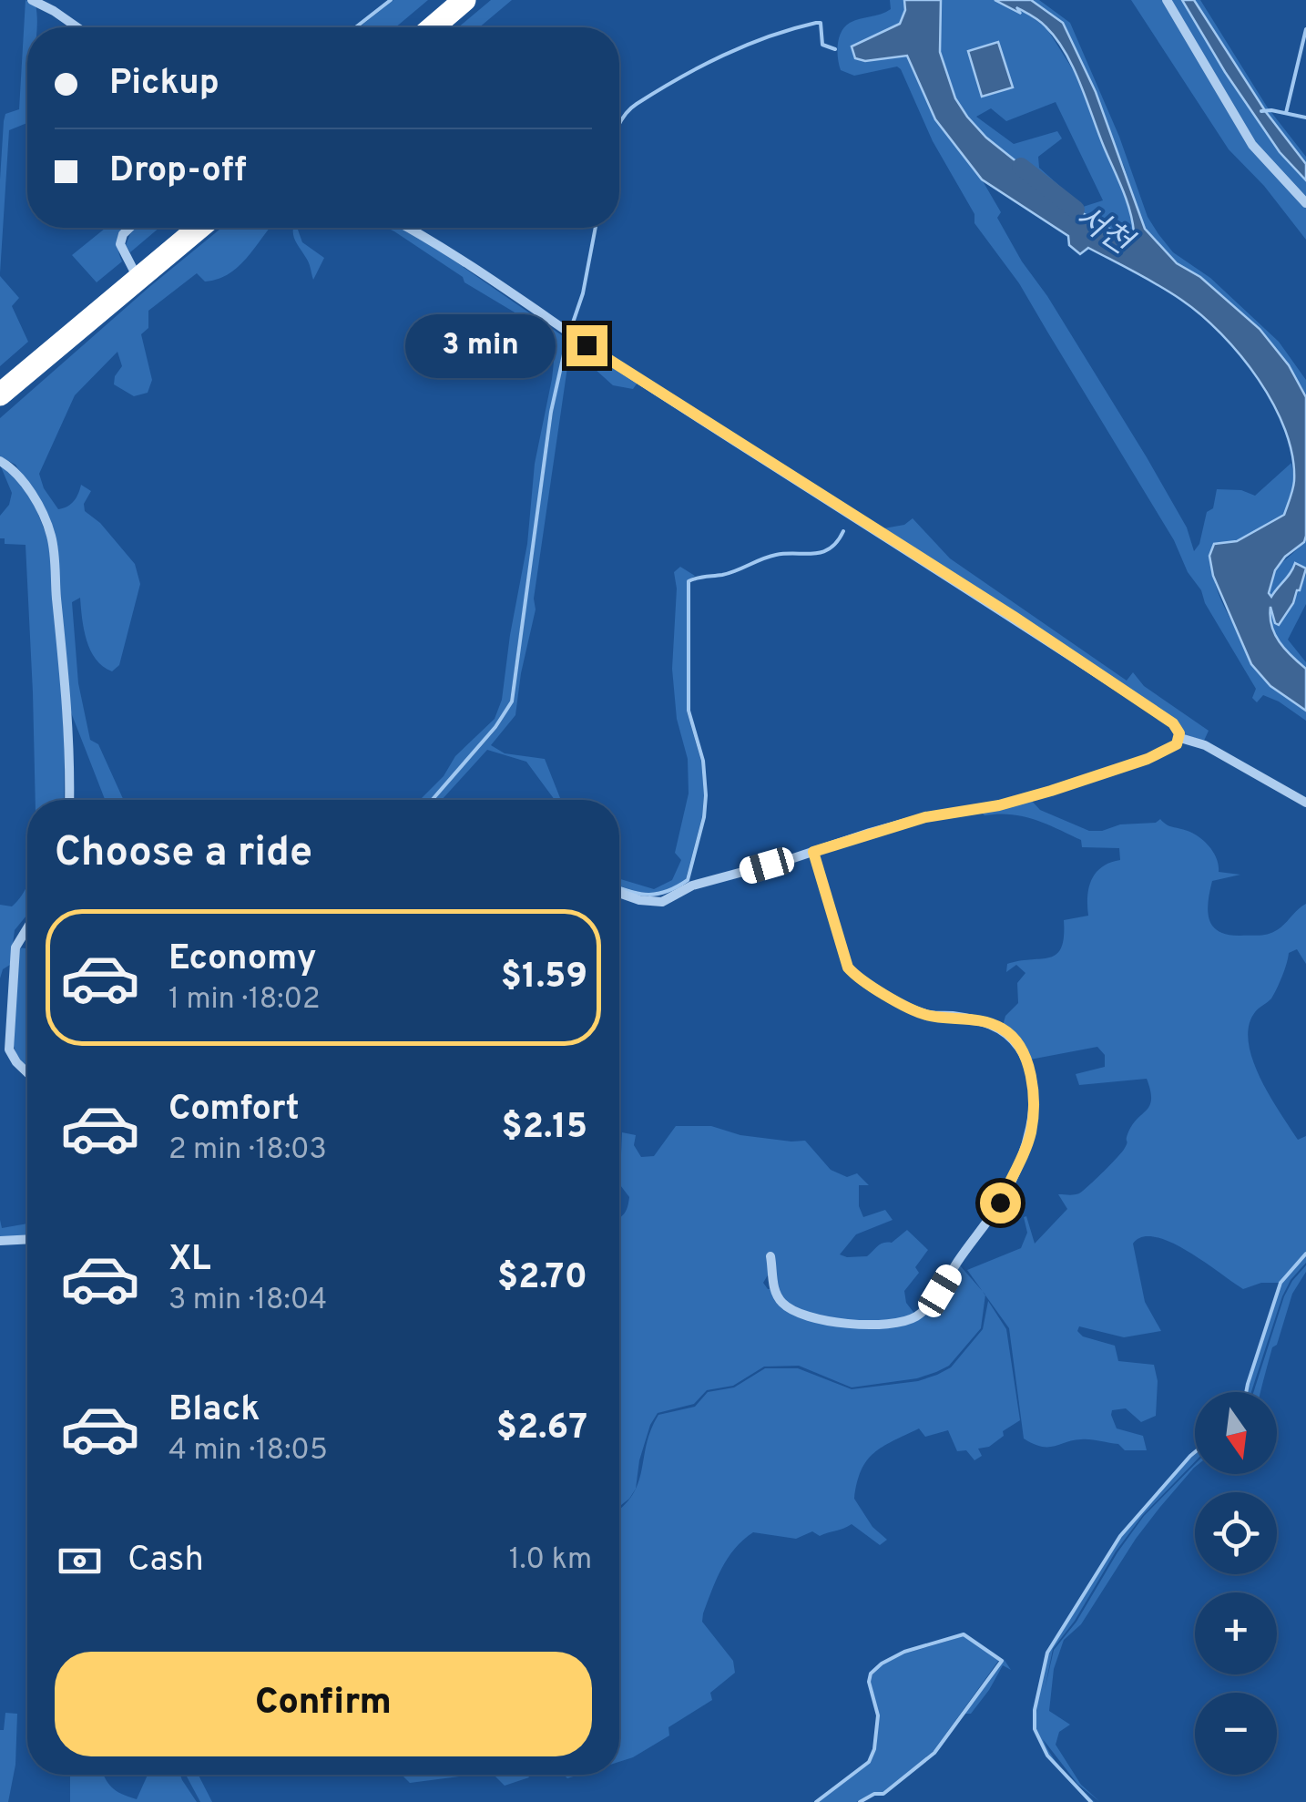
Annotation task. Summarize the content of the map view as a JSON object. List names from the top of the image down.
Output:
{
  "water": ["서천"],
  "north": "bottom",
  "page": {
    "banner": ["Pickup", "Drop-off"],
    "bubble": "3 min",
    "heading": "Choose a ride",
    "list": [
      {
        "name": "Economy",
        "note": "1 min · 18:02",
        "value": "$1.59"
      },
      {
        "name": "Comfort",
        "note": "2 min · 18:03",
        "value": "$2.15"
      },
      {
        "name": "XL",
        "note": "3 min · 18:04",
        "value": "$2.70"
      },
      {
        "name": "Black",
        "note": "4 min · 18:05",
        "value": "$2.67"
      }
    ],
    "map_buttons": ["+", "−"],
    "pay": ["Cash", "1.0 km"],
    "buttons": "Confirm"
  }
}
